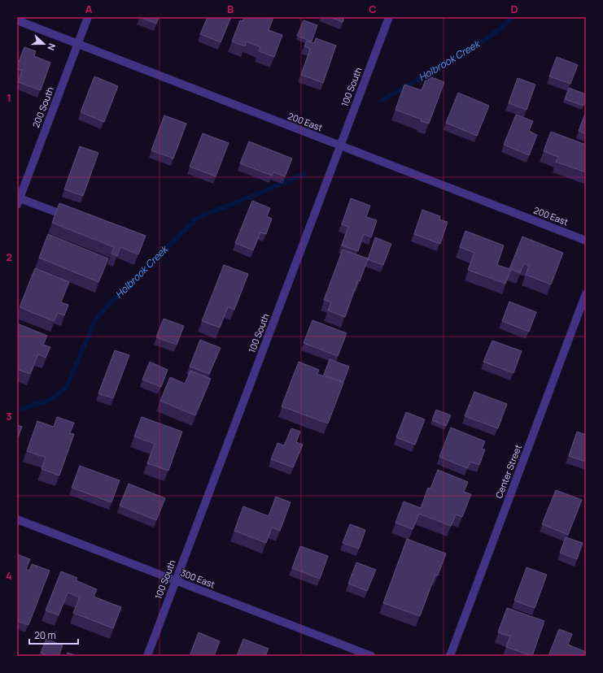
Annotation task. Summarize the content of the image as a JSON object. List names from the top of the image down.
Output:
{
  "streets": {
    "street": [
      "100 South",
      "200 South",
      "200 East",
      "Center Street",
      "300 East"
    ]
  },
  "crossings": [
    ["100 South", "200 East"],
    ["100 South", "300 East"],
    ["200 South", "200 East"]
  ],
  "water": ["Holbrook Creek"],
  "scale_bar": "20 m",
  "north": "right",
  "grid": {
    "columns": [
      "A",
      "B",
      "C",
      "D"
    ],
    "rows": [
      "1",
      "2",
      "3",
      "4"
    ]
  }
}
